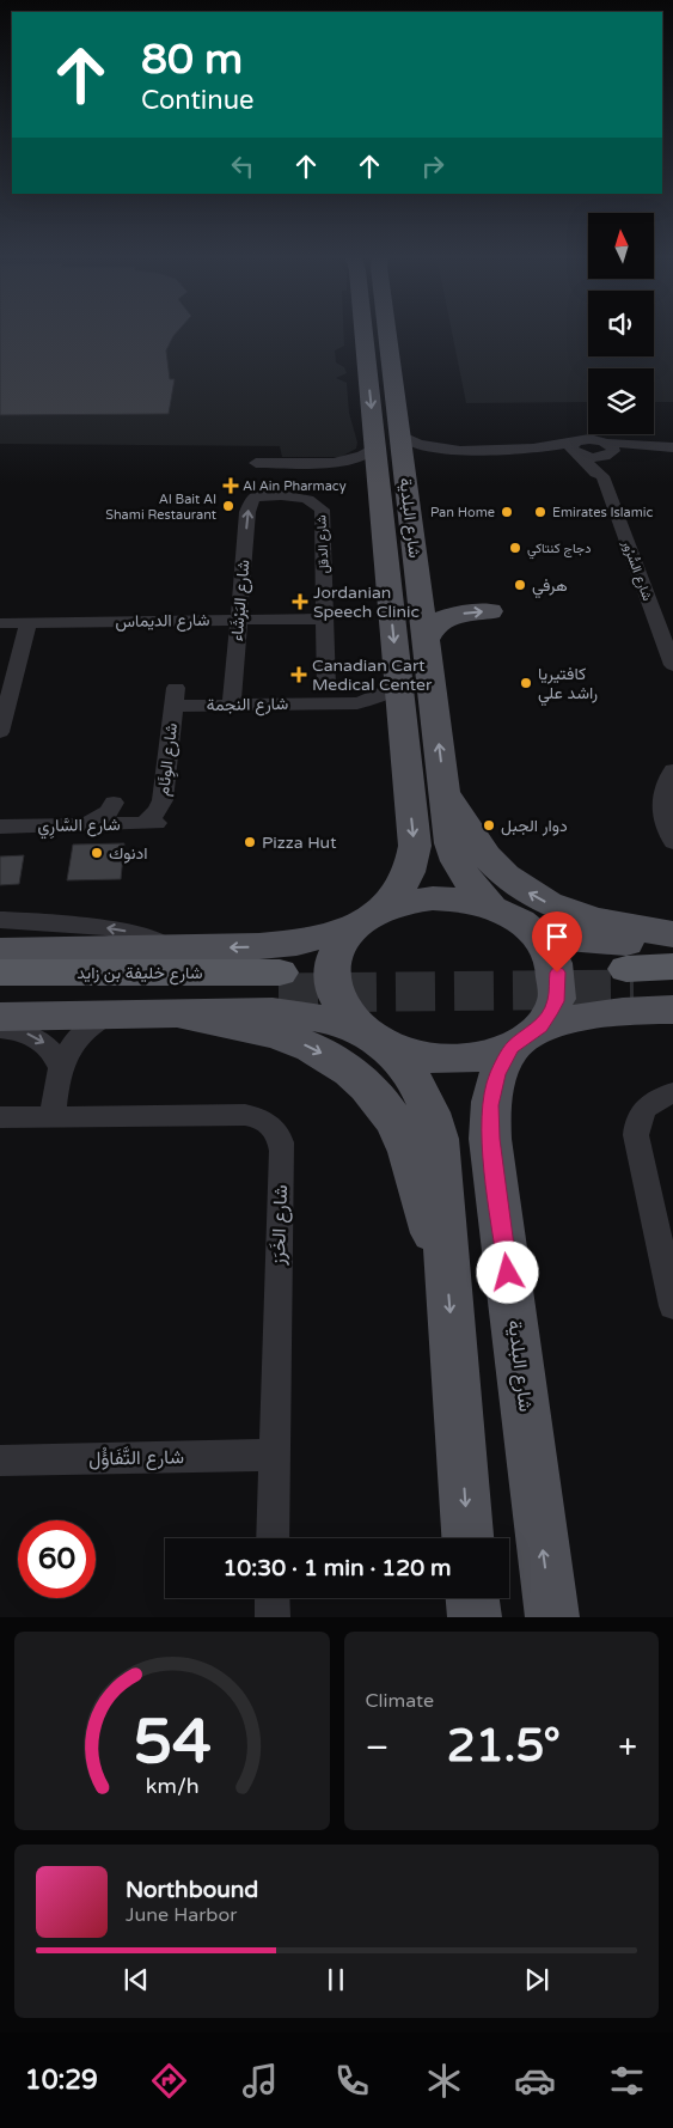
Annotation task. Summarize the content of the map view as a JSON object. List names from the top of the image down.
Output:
{
  "streets": {
    "highway": ["شارع خليفة بن زايد"],
    "main road": ["شارع البلدية"],
    "street": [
      "شارع الدقل",
      "شارع السُّرُور",
      "شارع البَرْشَاء",
      "شارع الديماس",
      "شارع النجمة",
      "شارع الوِئَام",
      "شارع السَّارِي",
      "شارع الخَرَز",
      "شارع التَّفَاؤُل"
    ]
  },
  "crossings": [
    ["شارع البلدية", "شارع النجمة"],
    ["شارع الدقل", "شارع البَرْشَاء"],
    ["شارع الدقل", "شارع الديماس"],
    ["شارع البَرْشَاء", "شارع الديماس"],
    ["شارع البَرْشَاء", "شارع النجمة"],
    ["شارع النجمة", "شارع الوِئَام"],
    ["شارع الوِئَام", "شارع السَّارِي"],
    ["شارع الخَرَز", "شارع التَّفَاؤُل"]
  ],
  "one_way": ["شارع البَرْشَاء"],
  "places": {
    "health": ["Al Ain Pharmacy", "Jordanian Speech Clinic", "Canadian Cart Medical Center"],
    "other": [
      "Al Bait Al Shami Restaurant",
      "Pan Home",
      "Emirates Islamic",
      "دجاج كنتاكي",
      "هرفي",
      "كافتيريا راشد علي",
      "دوار الجبل",
      "Pizza Hut",
      "ادنوك"
    ]
  },
  "north": "top",
  "page": {
    "turn": ["80 m", "Continue"],
    "limit": "60",
    "trip": "10:30 · 1 min · 120 m",
    "tile": "Climate",
    "heat": ["−", "21.5°", "+"],
    "song": ["Northbound", "June Harbor"],
    "tabs": "10:29",
    "gauge": ["54", "km/h"]
  }
}
